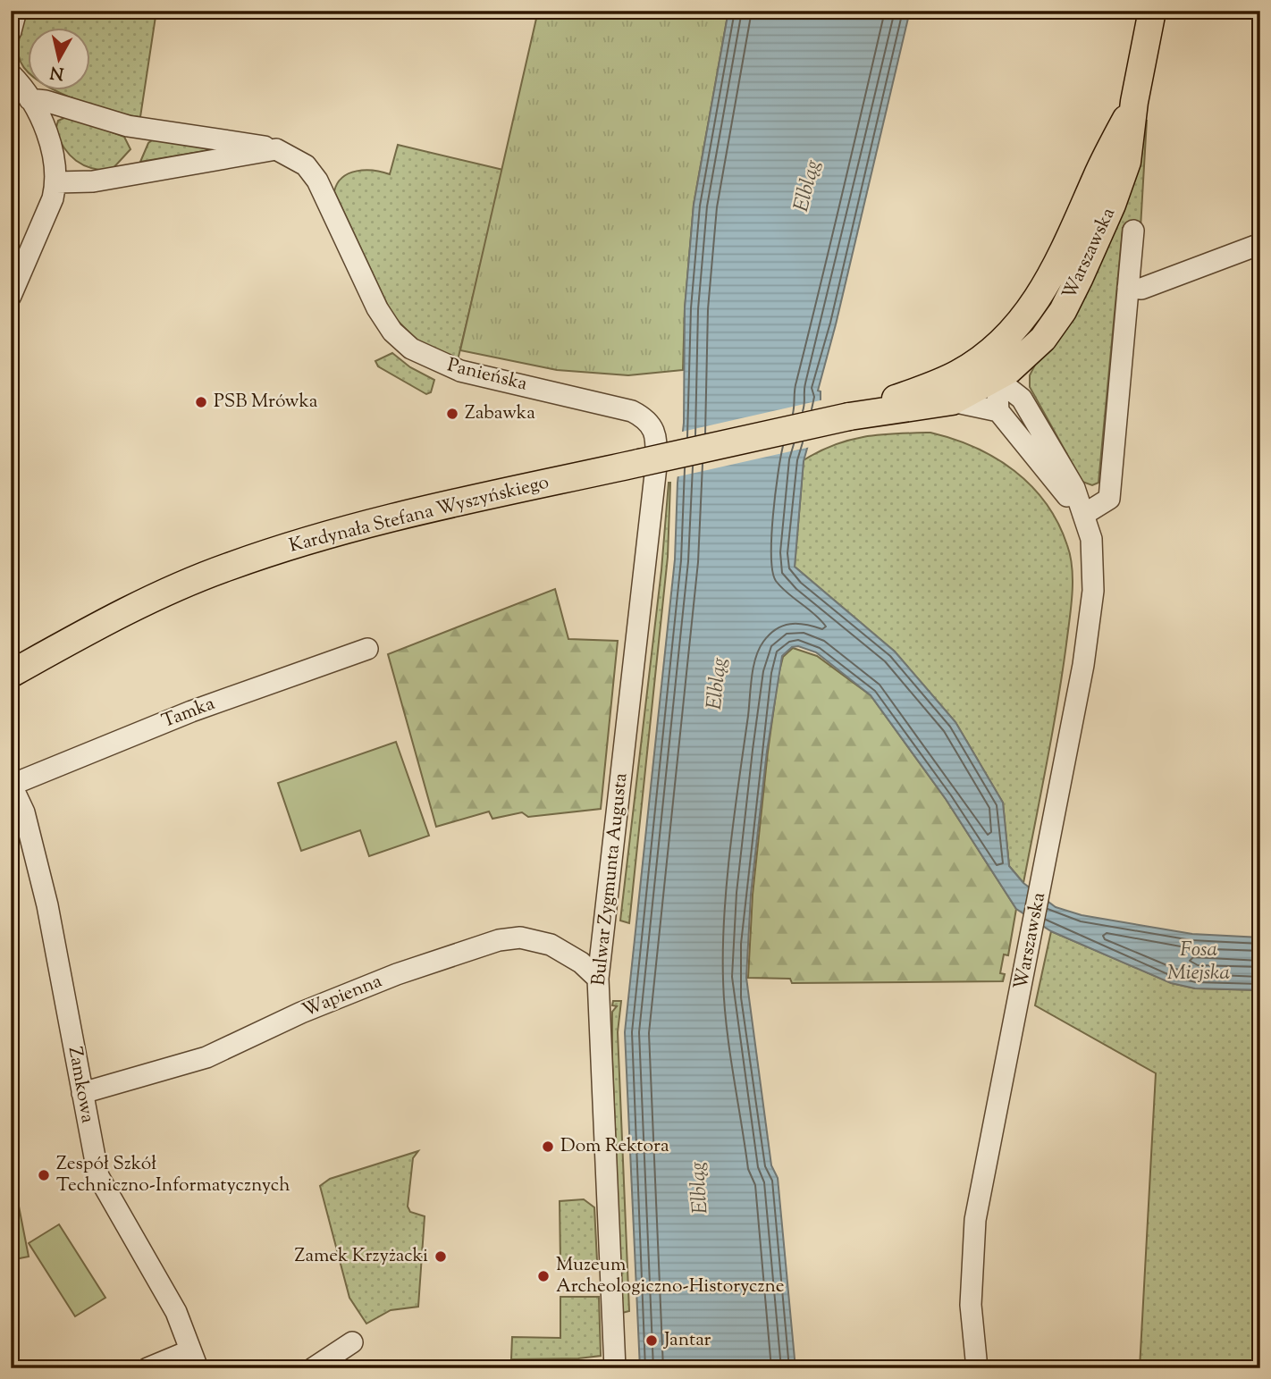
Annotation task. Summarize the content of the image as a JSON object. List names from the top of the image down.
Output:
{
  "streets": {
    "main road": ["Warszawska", "Kardynała Stefana Wyszyńskiego"],
    "street": [
      "Panieńska",
      "Tamka",
      "Bulwar Zygmunta Augusta",
      "Wapienna",
      "Zamkowa"
    ]
  },
  "crossings": [
    ["Warszawska", "Kardynała Stefana Wyszyńskiego"],
    ["Panieńska", "Kardynała Stefana Wyszyńskiego"],
    ["Panieńska", "Bulwar Zygmunta Augusta"],
    ["Kardynała Stefana Wyszyńskiego", "Bulwar Zygmunta Augusta"],
    ["Tamka", "Zamkowa"],
    ["Bulwar Zygmunta Augusta", "Wapienna"],
    ["Wapienna", "Zamkowa"]
  ],
  "water": ["Elbląg", "Fosa Miejska"],
  "places": [
    "PSB Mrówka",
    "Zabawka",
    "Dom Rektora",
    "Zespół Szkół Techniczno-Informatycznych",
    "Zamek Krzyżacki",
    "Muzeum Archeologiczno-Historyczne",
    "Jantar"
  ],
  "north": "bottom"
}
